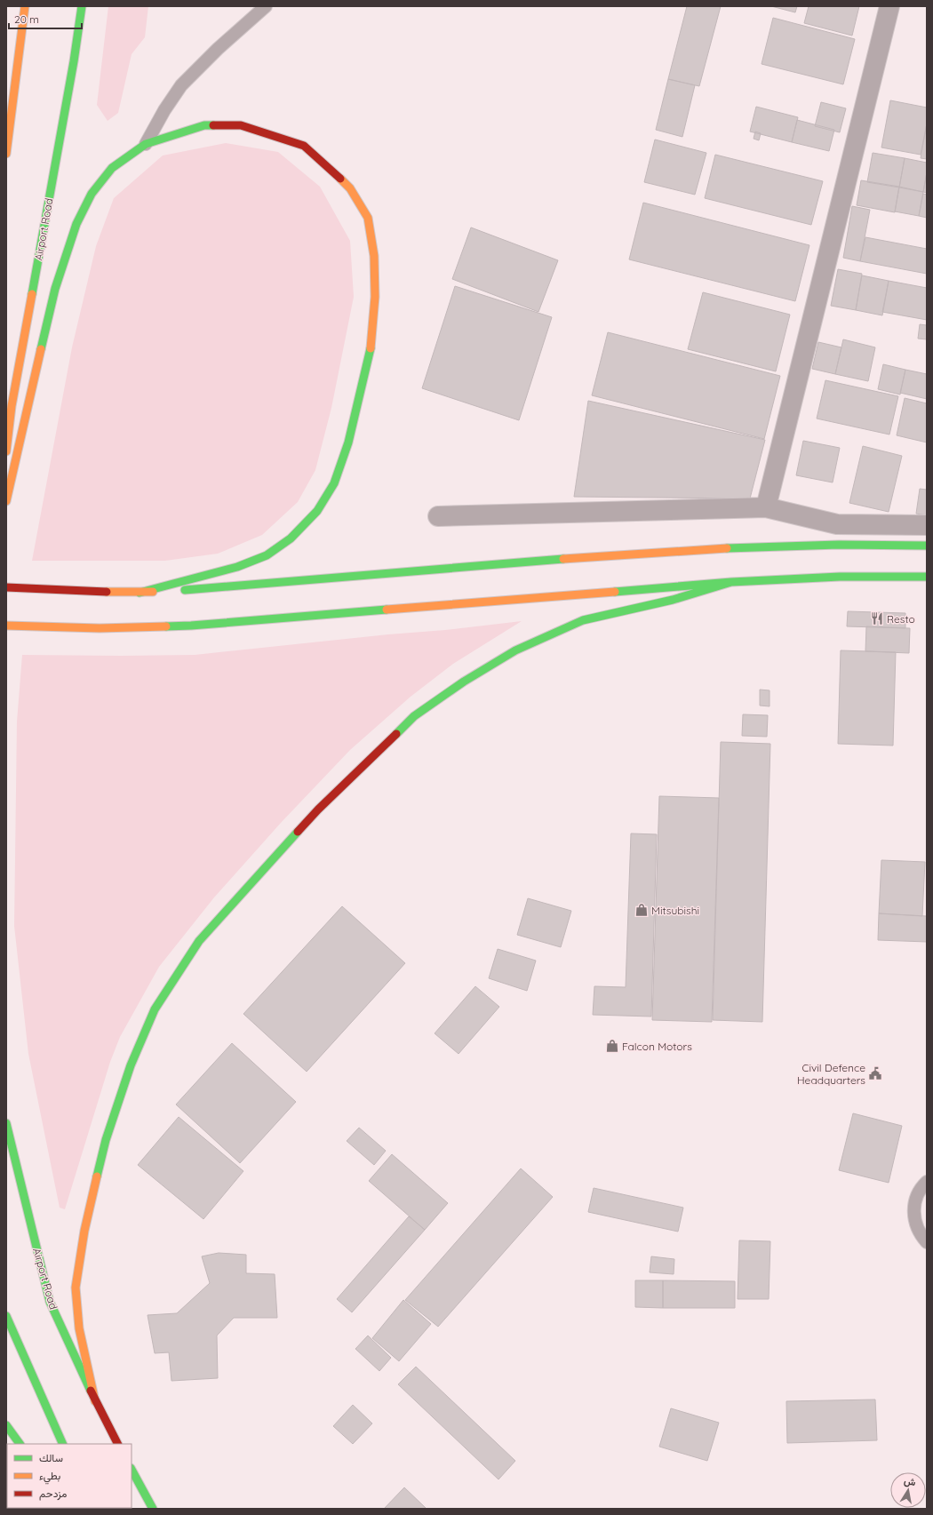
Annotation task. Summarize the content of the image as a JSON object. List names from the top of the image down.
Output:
{
  "streets": {
    "highway": ["Airport Road"]
  },
  "places": {
    "restaurant": ["Resto"],
    "shop": ["Mitsubishi", "Falcon Motors"],
    "public building": ["Civil Defence Headquarters"]
  },
  "legend": ["سالك", "بطيء", "مزدحم"],
  "scale_bar": "20 m",
  "north": "top"
}
